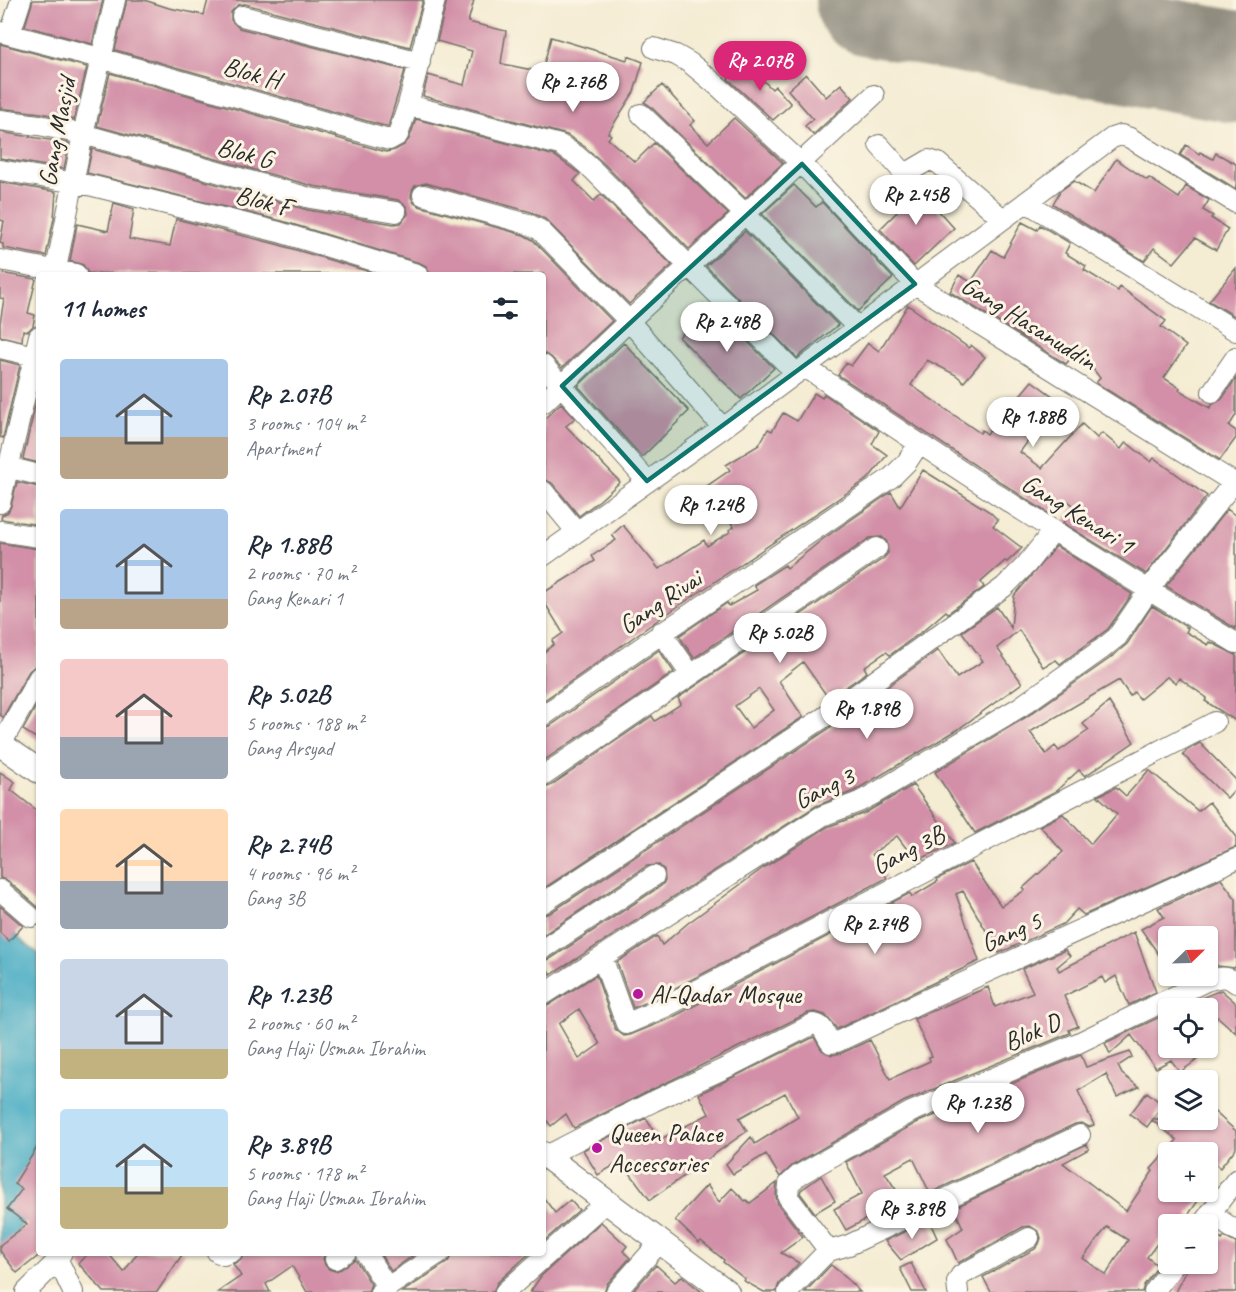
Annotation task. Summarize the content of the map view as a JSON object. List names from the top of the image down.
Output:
{
  "streets": {
    "street": [
      "Blok H",
      "Gang Masjid",
      "Blok G",
      "Blok F",
      "Gang Hasanuddin",
      "Gang Kenari 1",
      "Gang Rivai",
      "Gang 3",
      "Gang 3B",
      "Gang 5",
      "Blok D"
    ]
  },
  "crossings": [
    ["Blok H", "Gang Masjid"],
    ["Blok H", "Gang Kenari 1"],
    ["Gang Masjid", "Blok G"],
    ["Gang Masjid", "Blok F"],
    ["Gang Hasanuddin", "Gang 3"],
    ["Gang Kenari 1", "Gang Rivai"],
    ["Gang Kenari 1", "Gang 3"],
    ["Gang 3", "Gang 3B"]
  ],
  "places": ["Al-Qadar Mosque", "Queen Palace Accessories"],
  "north": "top right",
  "page": {
    "price": [
      "Rp 2.07B",
      "Rp 2.76B",
      "Rp 2.45B",
      "Rp 2.48B",
      "Rp 1.88B",
      "Rp 1.24B",
      "Rp 5.02B",
      "Rp 1.89B",
      "Rp 2.74B",
      "Rp 1.23B",
      "Rp 3.89B"
    ],
    "heading": "11 homes",
    "list": [
      {
        "name": "Rp 2.07B",
        "note": "3 rooms · 104 m² · Apartment"
      },
      {
        "name": "Rp 1.88B",
        "note": "2 rooms · 70 m² · Gang Kenari 1"
      },
      {
        "name": "Rp 5.02B",
        "note": "5 rooms · 188 m² · Gang Arsyad"
      },
      {
        "name": "Rp 2.74B",
        "note": "4 rooms · 96 m² · Gang 3B"
      },
      {
        "name": "Rp 1.23B",
        "note": "2 rooms · 60 m² · Gang Haji Usman Ibrahim"
      },
      {
        "name": "Rp 3.89B",
        "note": "5 rooms · 178 m² · Gang Haji Usman Ibrahim"
      }
    ],
    "map_buttons": ["+", "−"]
  }
}
